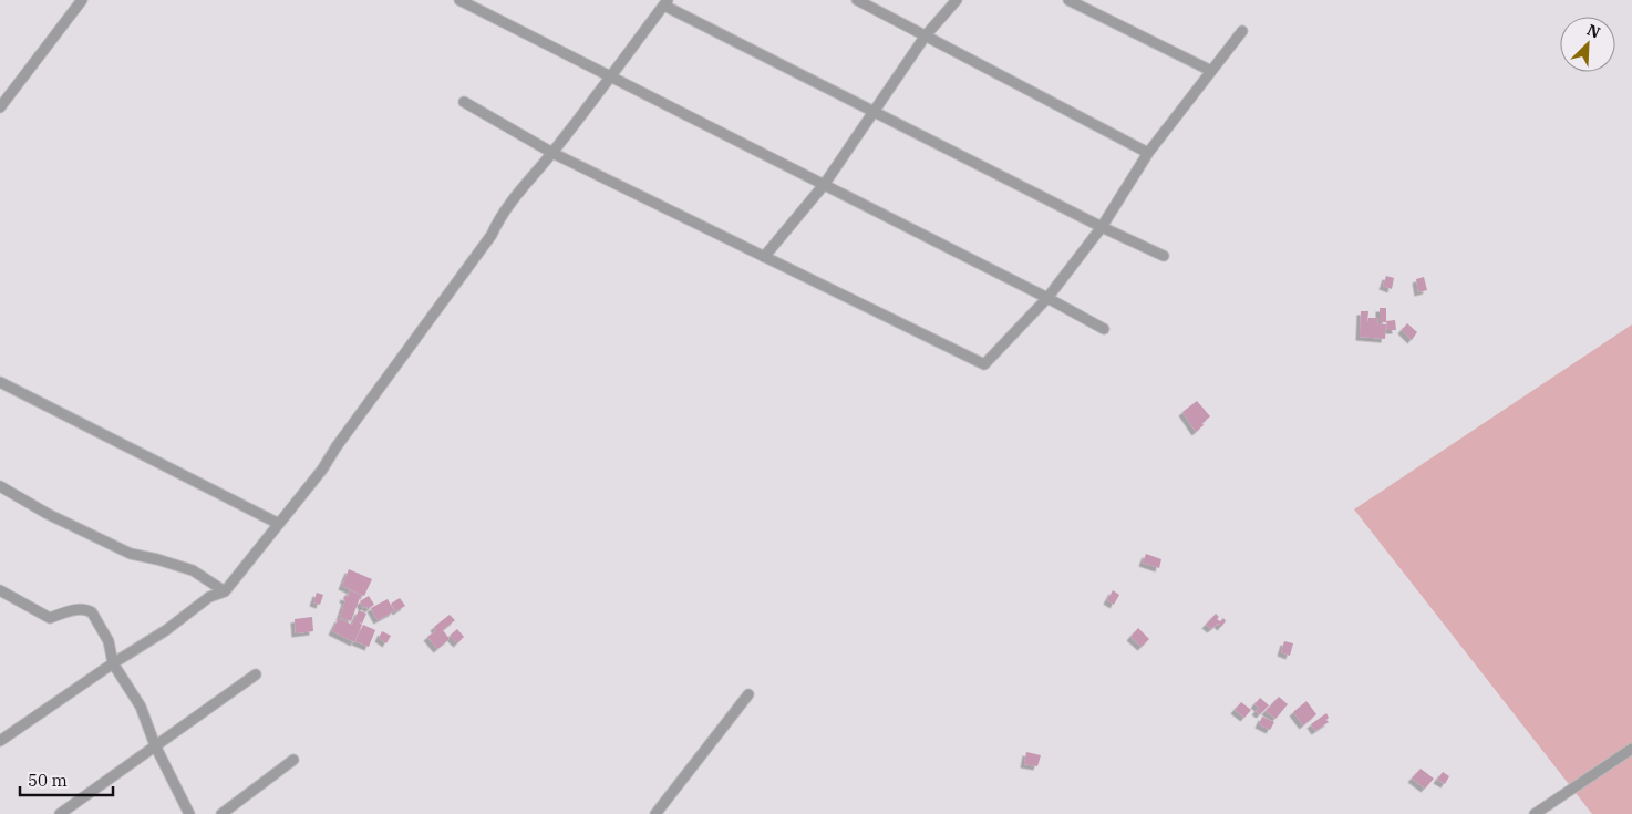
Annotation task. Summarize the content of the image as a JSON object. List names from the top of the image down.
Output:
{
  "scale_bar": "50 m",
  "north": "top right"
}
